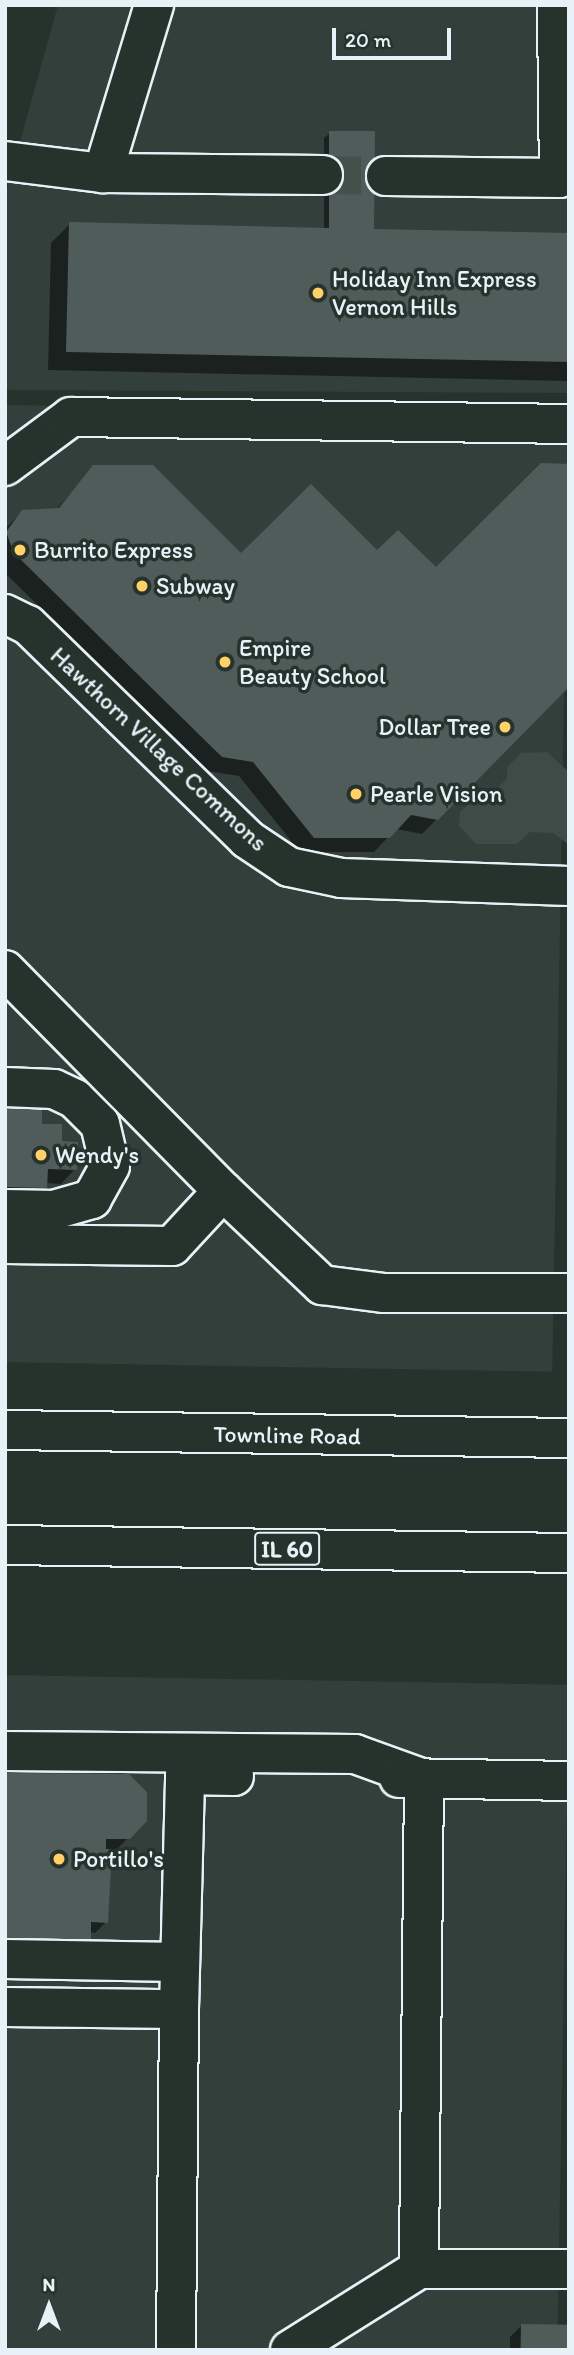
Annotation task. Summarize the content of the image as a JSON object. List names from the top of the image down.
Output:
{
  "streets": {
    "main road": ["Hawthorn Village Commons", "Townline Road", "IL 60"]
  },
  "places": [
    "Holiday Inn Express Vernon Hills",
    "Burrito Express",
    "Subway",
    "Empire Beauty School",
    "Dollar Tree",
    "Pearle Vision",
    "Wendy's",
    "Portillo's"
  ],
  "scale_bar": "20 m",
  "north": "top"
}
